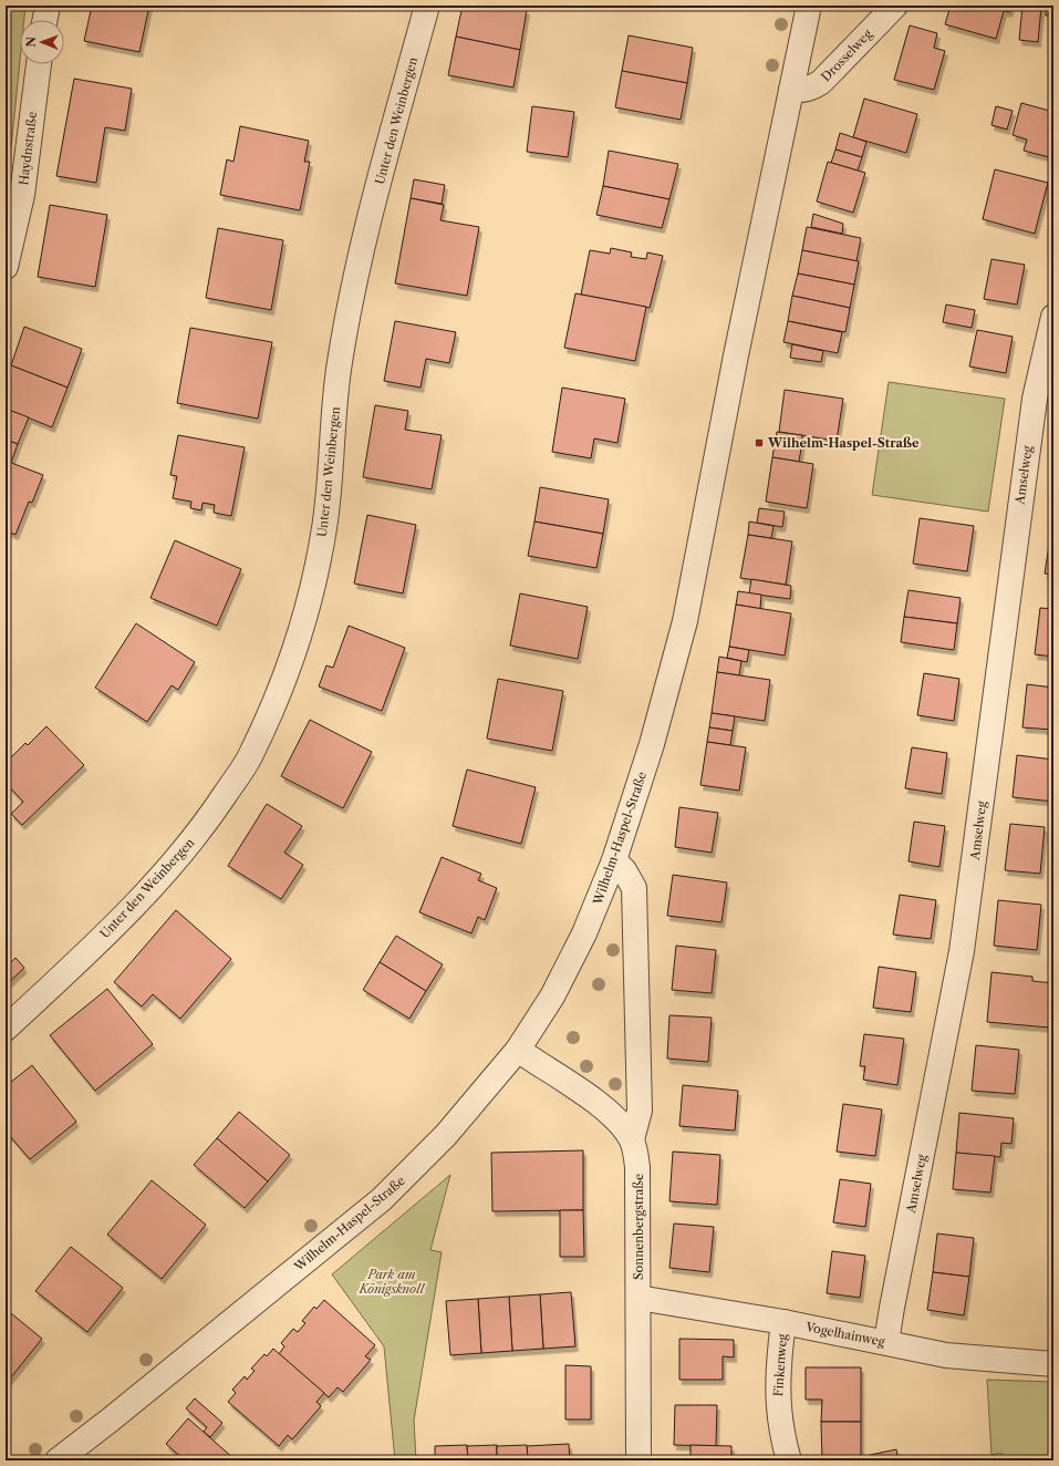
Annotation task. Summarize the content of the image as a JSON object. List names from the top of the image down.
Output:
{
  "streets": {
    "street": [
      "Drosselweg",
      "Unter den Weinbergen",
      "Haydnstraße",
      "Amselweg",
      "Wilhelm-Haspel-Straße",
      "Sonnenbergstraße",
      "Vogelhainweg",
      "Finkenweg"
    ]
  },
  "crossings": [
    ["Drosselweg", "Wilhelm-Haspel-Straße"],
    ["Amselweg", "Vogelhainweg"],
    ["Wilhelm-Haspel-Straße", "Sonnenbergstraße"],
    ["Sonnenbergstraße", "Vogelhainweg"],
    ["Vogelhainweg", "Finkenweg"]
  ],
  "parks": ["Park am Königsknoll"],
  "places": {
    "transit": ["Wilhelm-Haspel-Straße"]
  },
  "north": "left"
}
